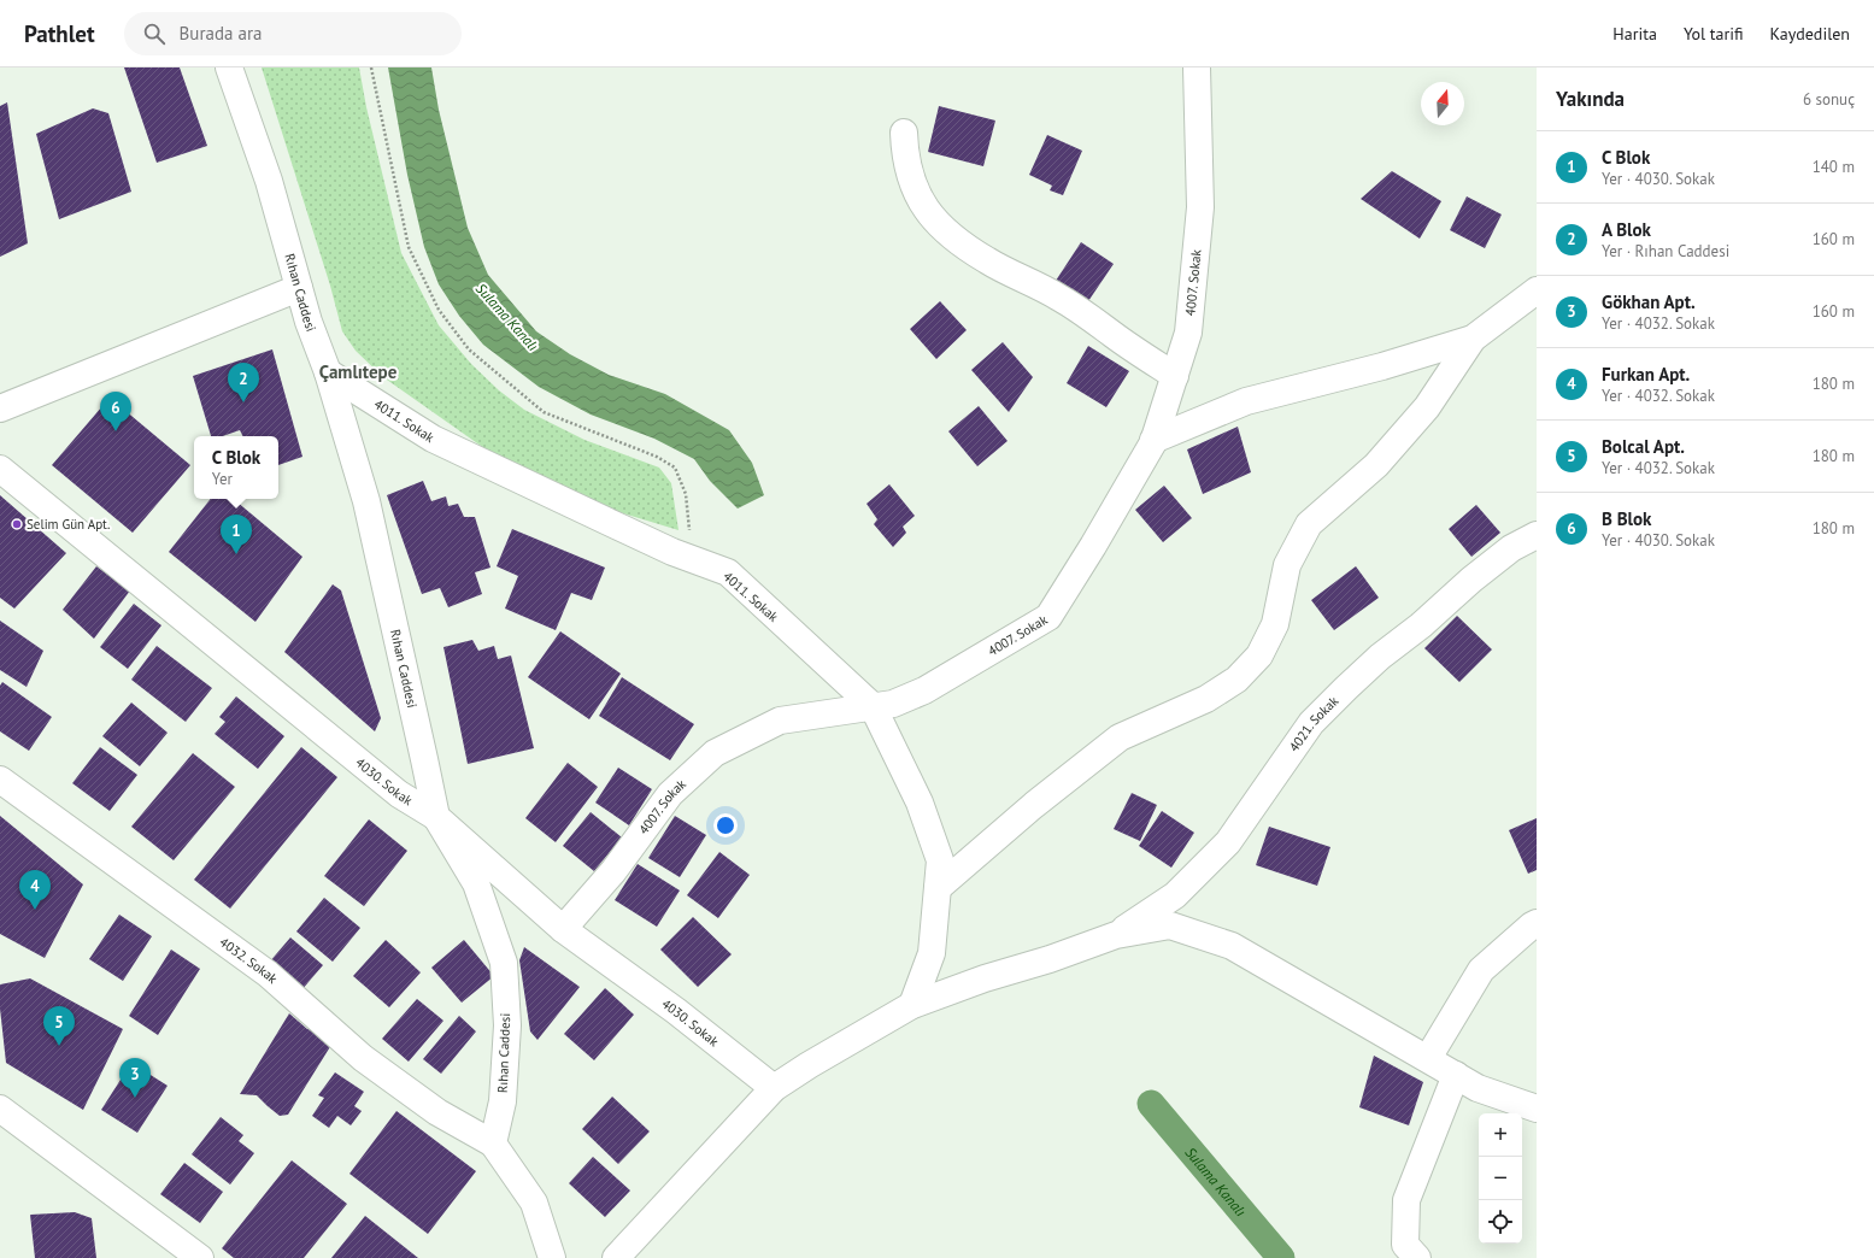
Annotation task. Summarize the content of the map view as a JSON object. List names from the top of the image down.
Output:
{
  "streets": {
    "street": [
      "4007. Sokak",
      "Rıhan Caddesi",
      "4011. Sokak",
      "4021. Sokak",
      "4030. Sokak",
      "4032. Sokak"
    ]
  },
  "crossings": [
    ["4007. Sokak", "4011. Sokak"],
    ["4007. Sokak", "4030. Sokak"],
    ["Rıhan Caddesi", "4011. Sokak"],
    ["Rıhan Caddesi", "4030. Sokak"],
    ["Rıhan Caddesi", "4032. Sokak"]
  ],
  "districts": ["Çamlıtepe"],
  "water": ["Sulama Kanalı"],
  "places": ["Selim Gün Apt."],
  "north": "top",
  "page": {
    "header": "Pathlet",
    "search": "Burada ara",
    "nav": ["Harita", "Yol tarifi", "Kaydedilen"],
    "heading": ["Yakında", "6 sonuç"],
    "list": [
      {
        "mark": "1",
        "name": "C Blok",
        "note": "Yer · 4030. Sokak",
        "value": "140 m"
      },
      {
        "mark": "2",
        "name": "A Blok",
        "note": "Yer · Rıhan Caddesi",
        "value": "160 m"
      },
      {
        "mark": "3",
        "name": "Gökhan Apt.",
        "note": "Yer · 4032. Sokak",
        "value": "160 m"
      },
      {
        "mark": "4",
        "name": "Furkan Apt.",
        "note": "Yer · 4032. Sokak",
        "value": "180 m"
      },
      {
        "mark": "5",
        "name": "Bolcal Apt.",
        "note": "Yer · 4032. Sokak",
        "value": "180 m"
      },
      {
        "mark": "6",
        "name": "B Blok",
        "note": "Yer · 4030. Sokak",
        "value": "180 m"
      }
    ],
    "pins": [
      "2",
      "6",
      "1",
      "4",
      "5",
      "3"
    ],
    "popup": ["C Blok", "Yer"],
    "map_buttons": ["+", "−"]
  }
}
